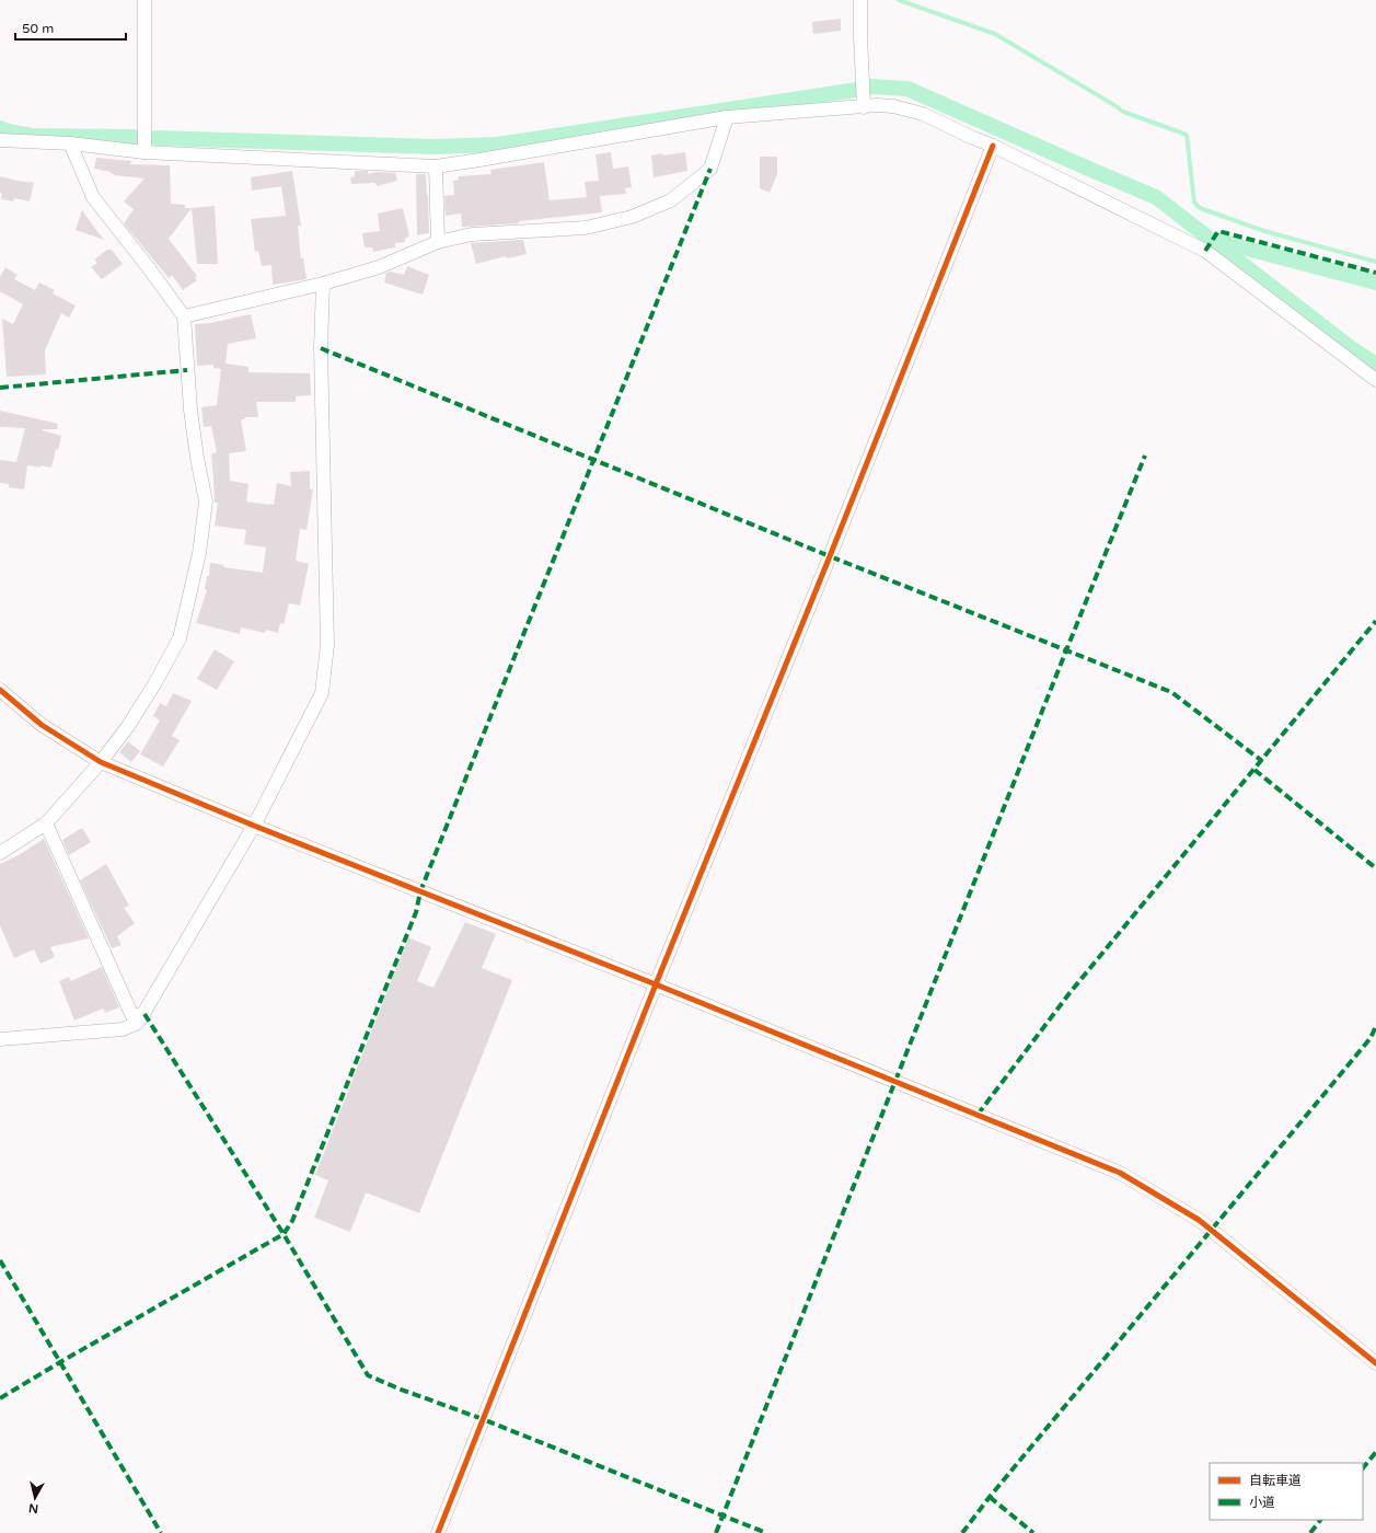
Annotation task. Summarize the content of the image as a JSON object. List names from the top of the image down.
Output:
{
  "legend": ["自転車道", "小道"],
  "scale_bar": "50 m",
  "north": "bottom"
}
